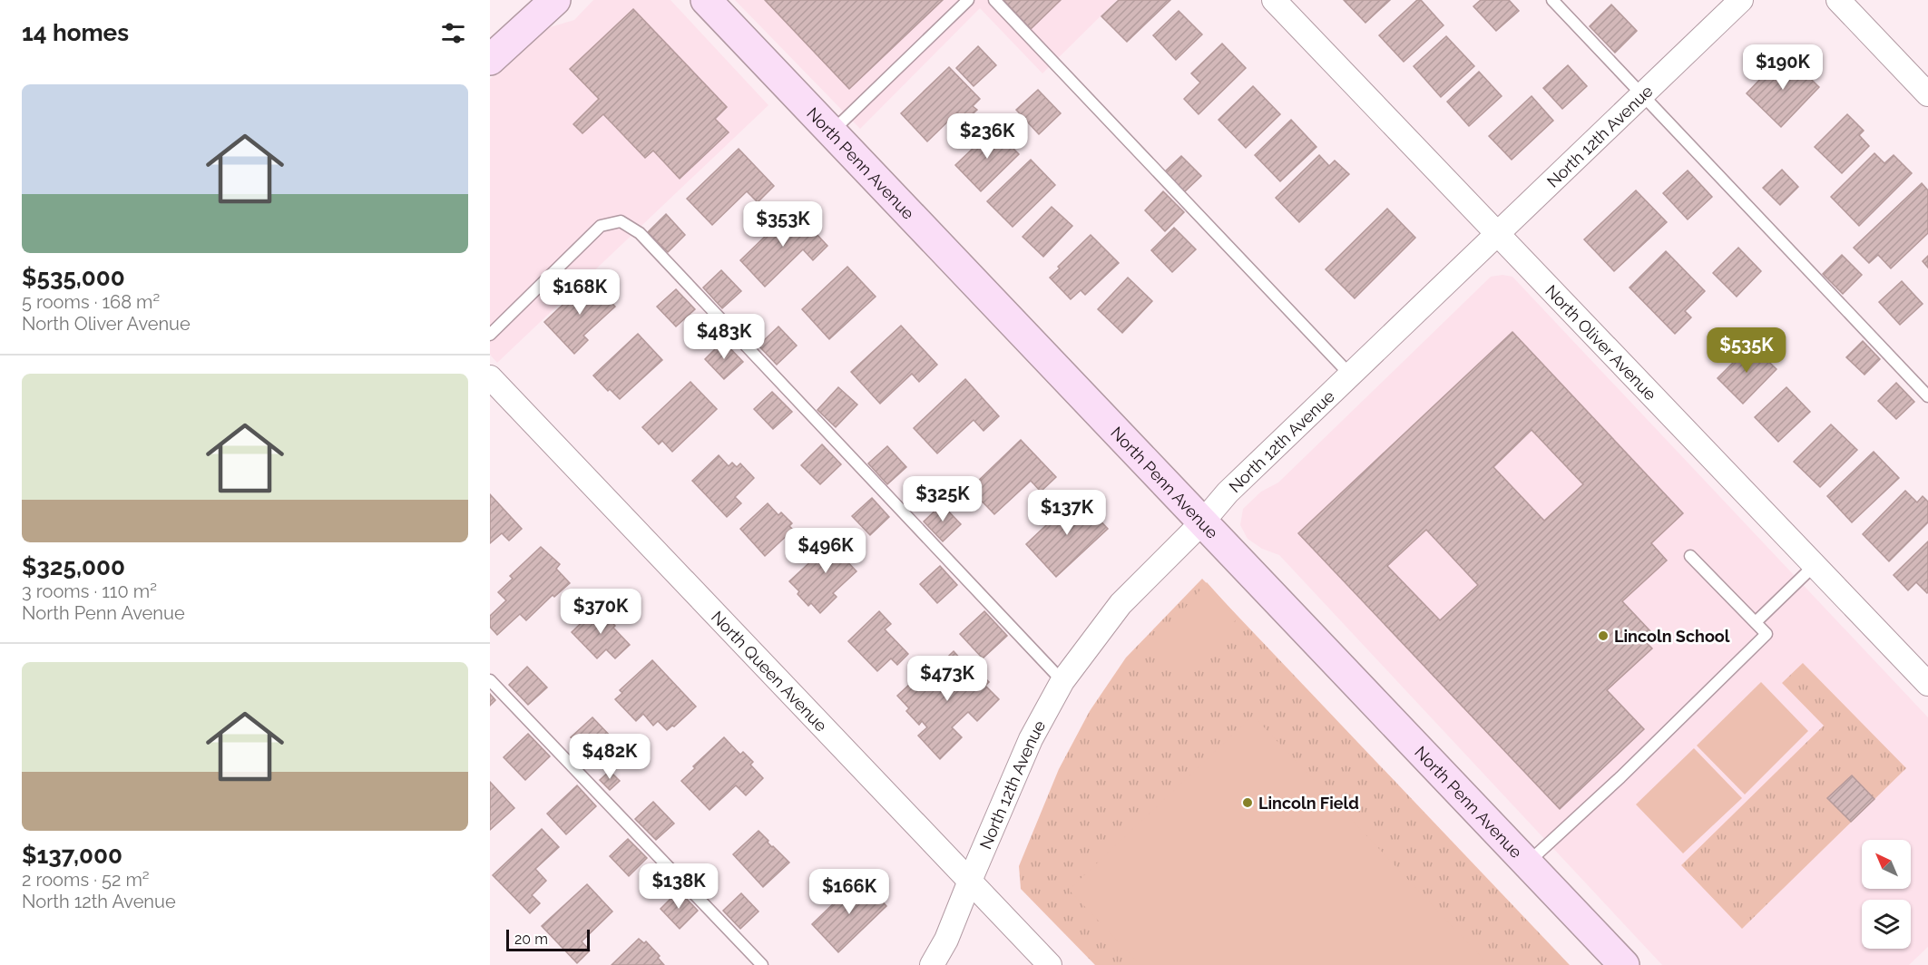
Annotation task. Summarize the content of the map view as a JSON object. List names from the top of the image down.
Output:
{
  "streets": {
    "main road": ["North Penn Avenue"],
    "street": ["North 12th Avenue", "North Oliver Avenue", "North Queen Avenue"]
  },
  "crossings": [
    ["North 12th Avenue", "North Penn Avenue"],
    ["North 12th Avenue", "North Oliver Avenue"],
    ["North 12th Avenue", "North Queen Avenue"]
  ],
  "places": ["Lincoln School", "Lincoln Field"],
  "scale_bar": "20 m",
  "north": "top left",
  "page": {
    "heading": "14 homes",
    "price": [
      "$190K",
      "$236K",
      "$353K",
      "$168K",
      "$483K",
      "$535K",
      "$325K",
      "$137K",
      "$496K",
      "$370K",
      "$473K",
      "$482K",
      "$138K",
      "$166K"
    ],
    "list": [
      {
        "name": "$535,000",
        "note": "5 rooms · 168 m² · North Oliver Avenue"
      },
      {
        "name": "$325,000",
        "note": "3 rooms · 110 m² · North Penn Avenue"
      },
      {
        "name": "$137,000",
        "note": "2 rooms · 52 m² · North 12th Avenue"
      }
    ],
    "scale": "20 m"
  }
}
